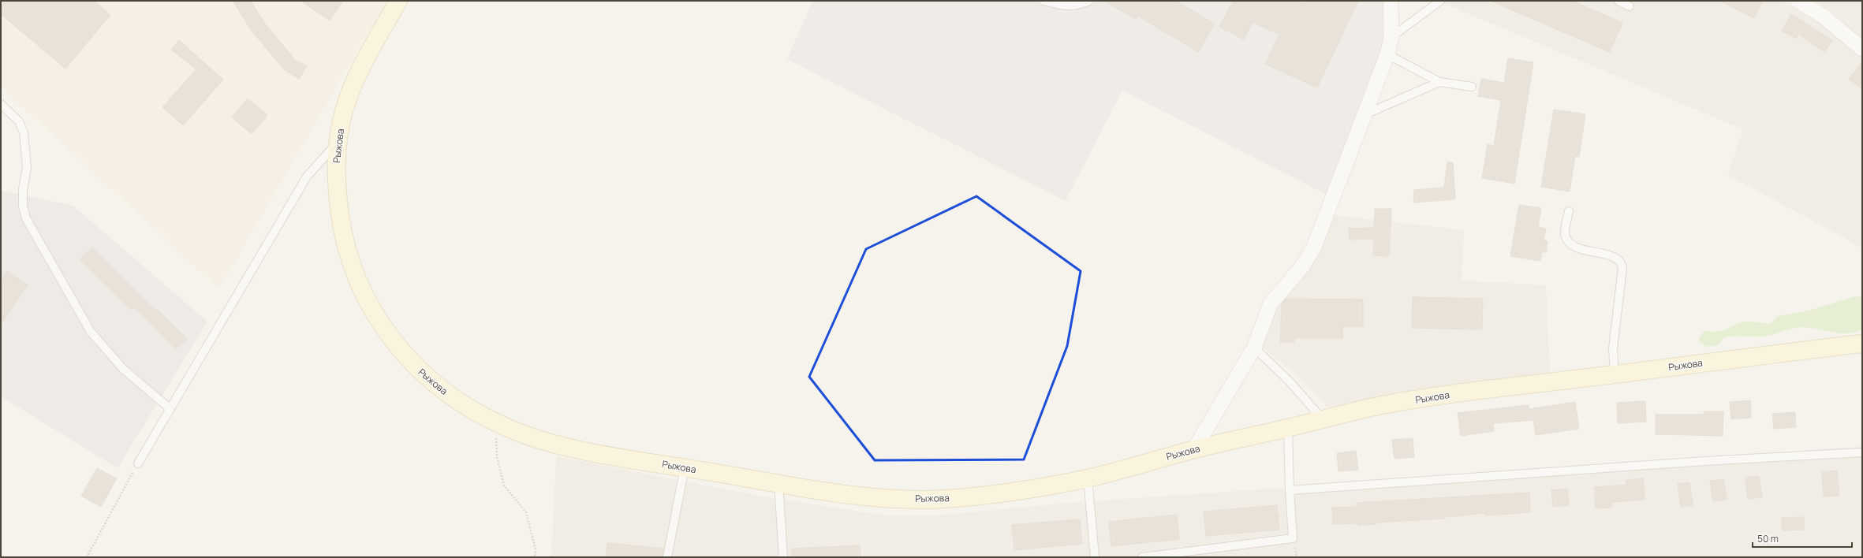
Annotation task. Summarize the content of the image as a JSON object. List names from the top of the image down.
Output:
{
  "streets": {
    "street": ["Рыжова"]
  },
  "scale_bar": "50 m"
}
